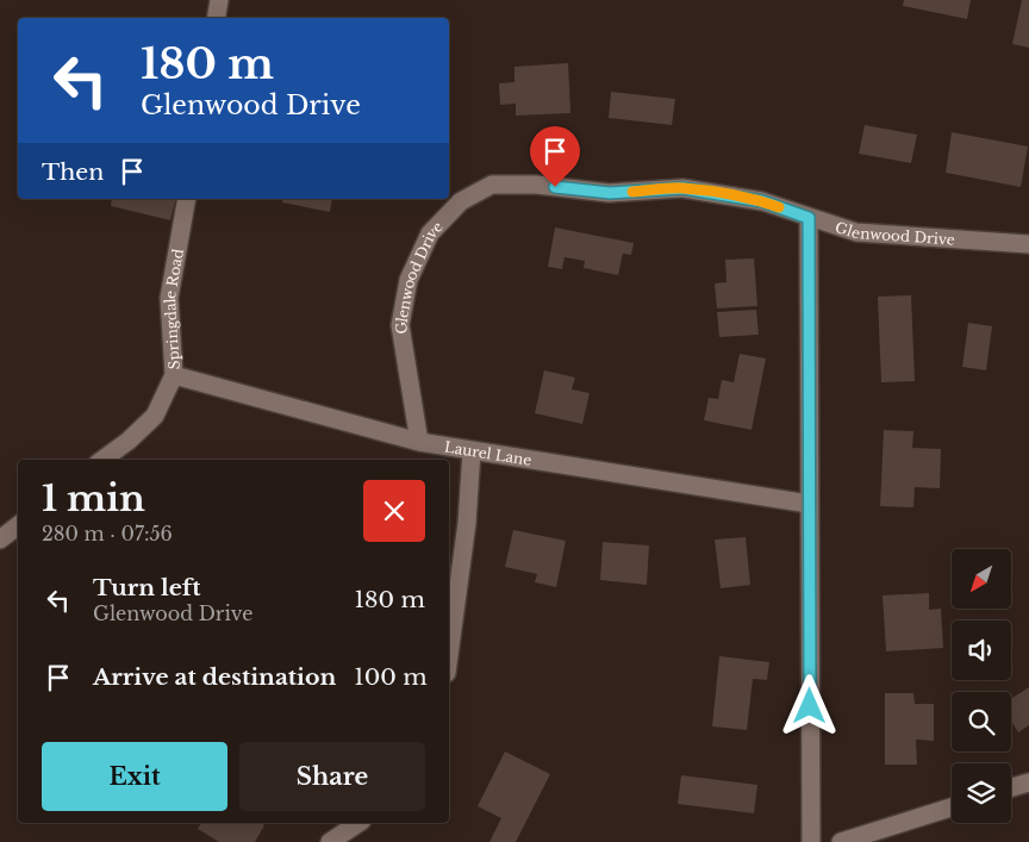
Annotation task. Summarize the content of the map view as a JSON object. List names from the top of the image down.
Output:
{
  "streets": {
    "street": ["Glenwood Drive", "Springdale Road", "Laurel Lane"]
  },
  "crossings": [
    ["Glenwood Drive", "Laurel Lane"],
    ["Springdale Road", "Laurel Lane"]
  ],
  "north": "bottom left",
  "page": {
    "turn": ["180 m", "Glenwood Drive"],
    "then": "Then",
    "heading": ["1 min", "280 m · 07:56"],
    "list": [
      {
        "name": "Turn left",
        "note": "Glenwood Drive",
        "value": "180 m"
      },
      {
        "name": "Arrive at destination",
        "value": "100 m"
      }
    ],
    "buttons": ["Exit", "Share"]
  }
}
